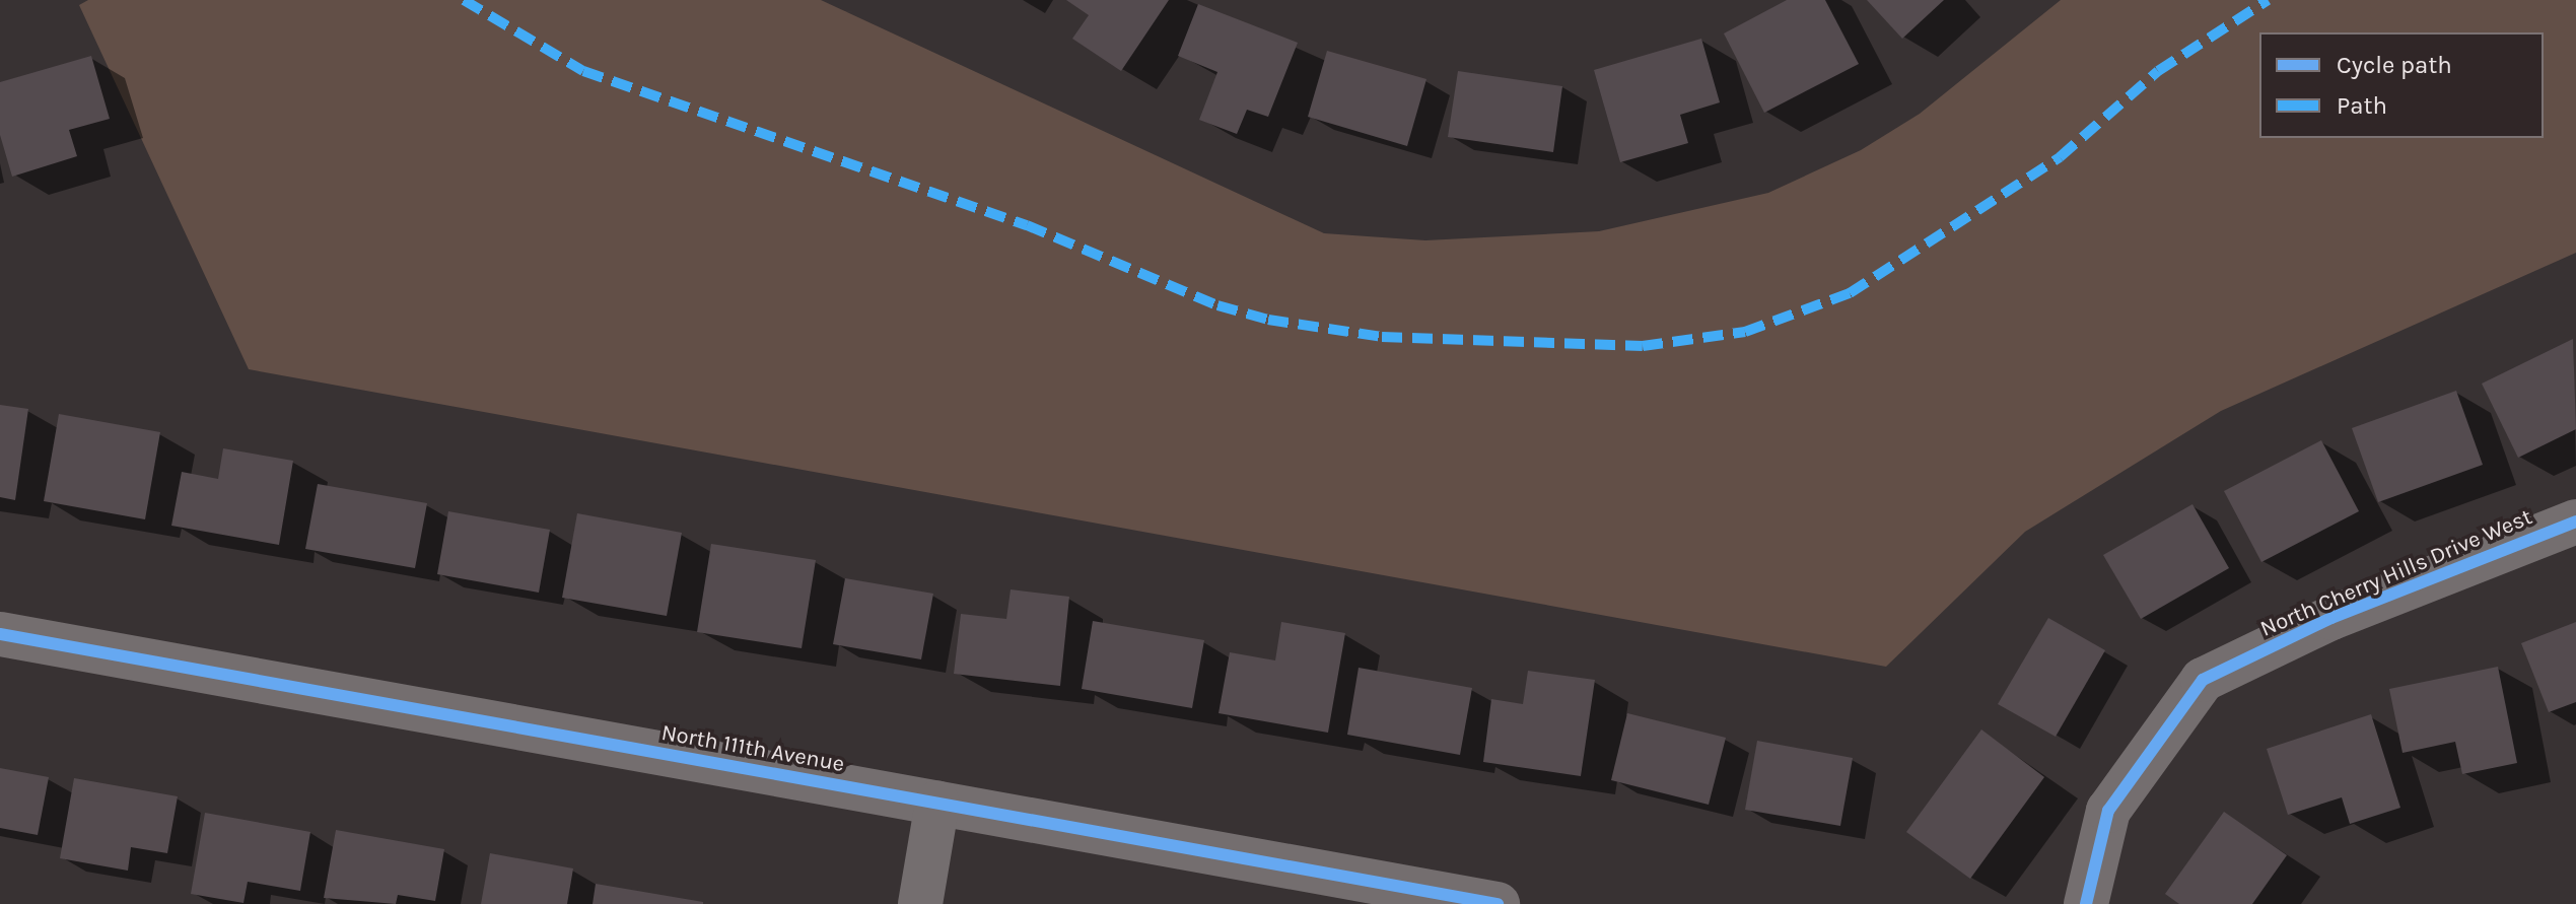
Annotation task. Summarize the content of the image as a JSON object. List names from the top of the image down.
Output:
{
  "streets": {
    "street": ["North Cherry Hills Drive West", "North 111th Avenue"]
  },
  "legend": ["Cycle path", "Path"]
}
